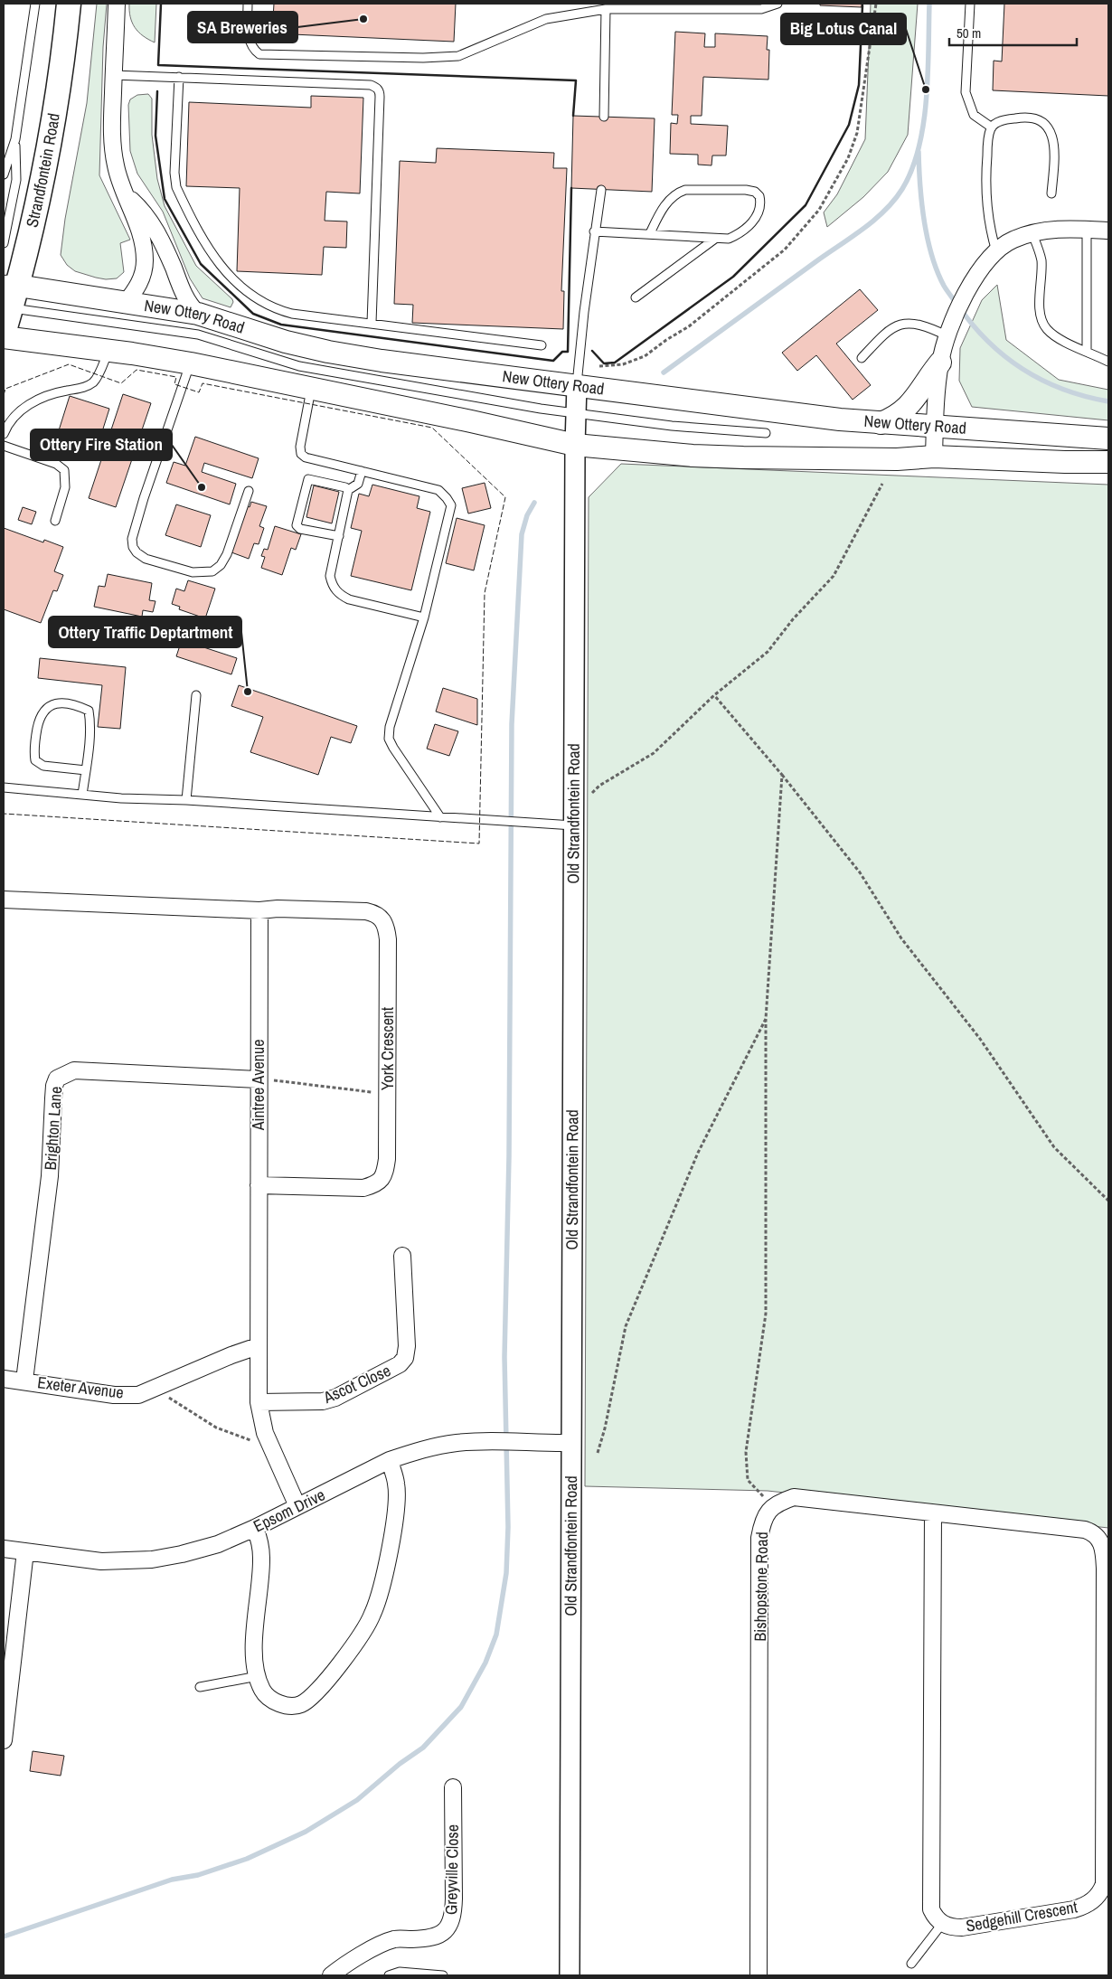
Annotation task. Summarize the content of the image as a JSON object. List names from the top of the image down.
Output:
{
  "streets": {
    "main road": ["Strandfontein Road", "New Ottery Road"],
    "street": [
      "Old Strandfontein Road",
      "York Crescent",
      "Aintree Avenue",
      "Brighton Lane",
      "Ascot Close",
      "Exeter Avenue",
      "Epsom Drive",
      "Bishopstone Road",
      "Greyville Close",
      "Sedgehill Crescent"
    ]
  },
  "crossings": [
    ["Strandfontein Road", "New Ottery Road"],
    ["New Ottery Road", "Old Strandfontein Road"],
    ["Old Strandfontein Road", "Epsom Drive"],
    ["York Crescent", "Aintree Avenue"],
    ["Aintree Avenue", "Brighton Lane"],
    ["Aintree Avenue", "Ascot Close"],
    ["Aintree Avenue", "Exeter Avenue"],
    ["Aintree Avenue", "Epsom Drive"],
    ["Brighton Lane", "Exeter Avenue"]
  ],
  "places": [
    "SA Breweries",
    "Big Lotus Canal",
    "Ottery Fire Station",
    "Ottery Traffic Deptartment"
  ],
  "scale_bar": "50 m"
}
